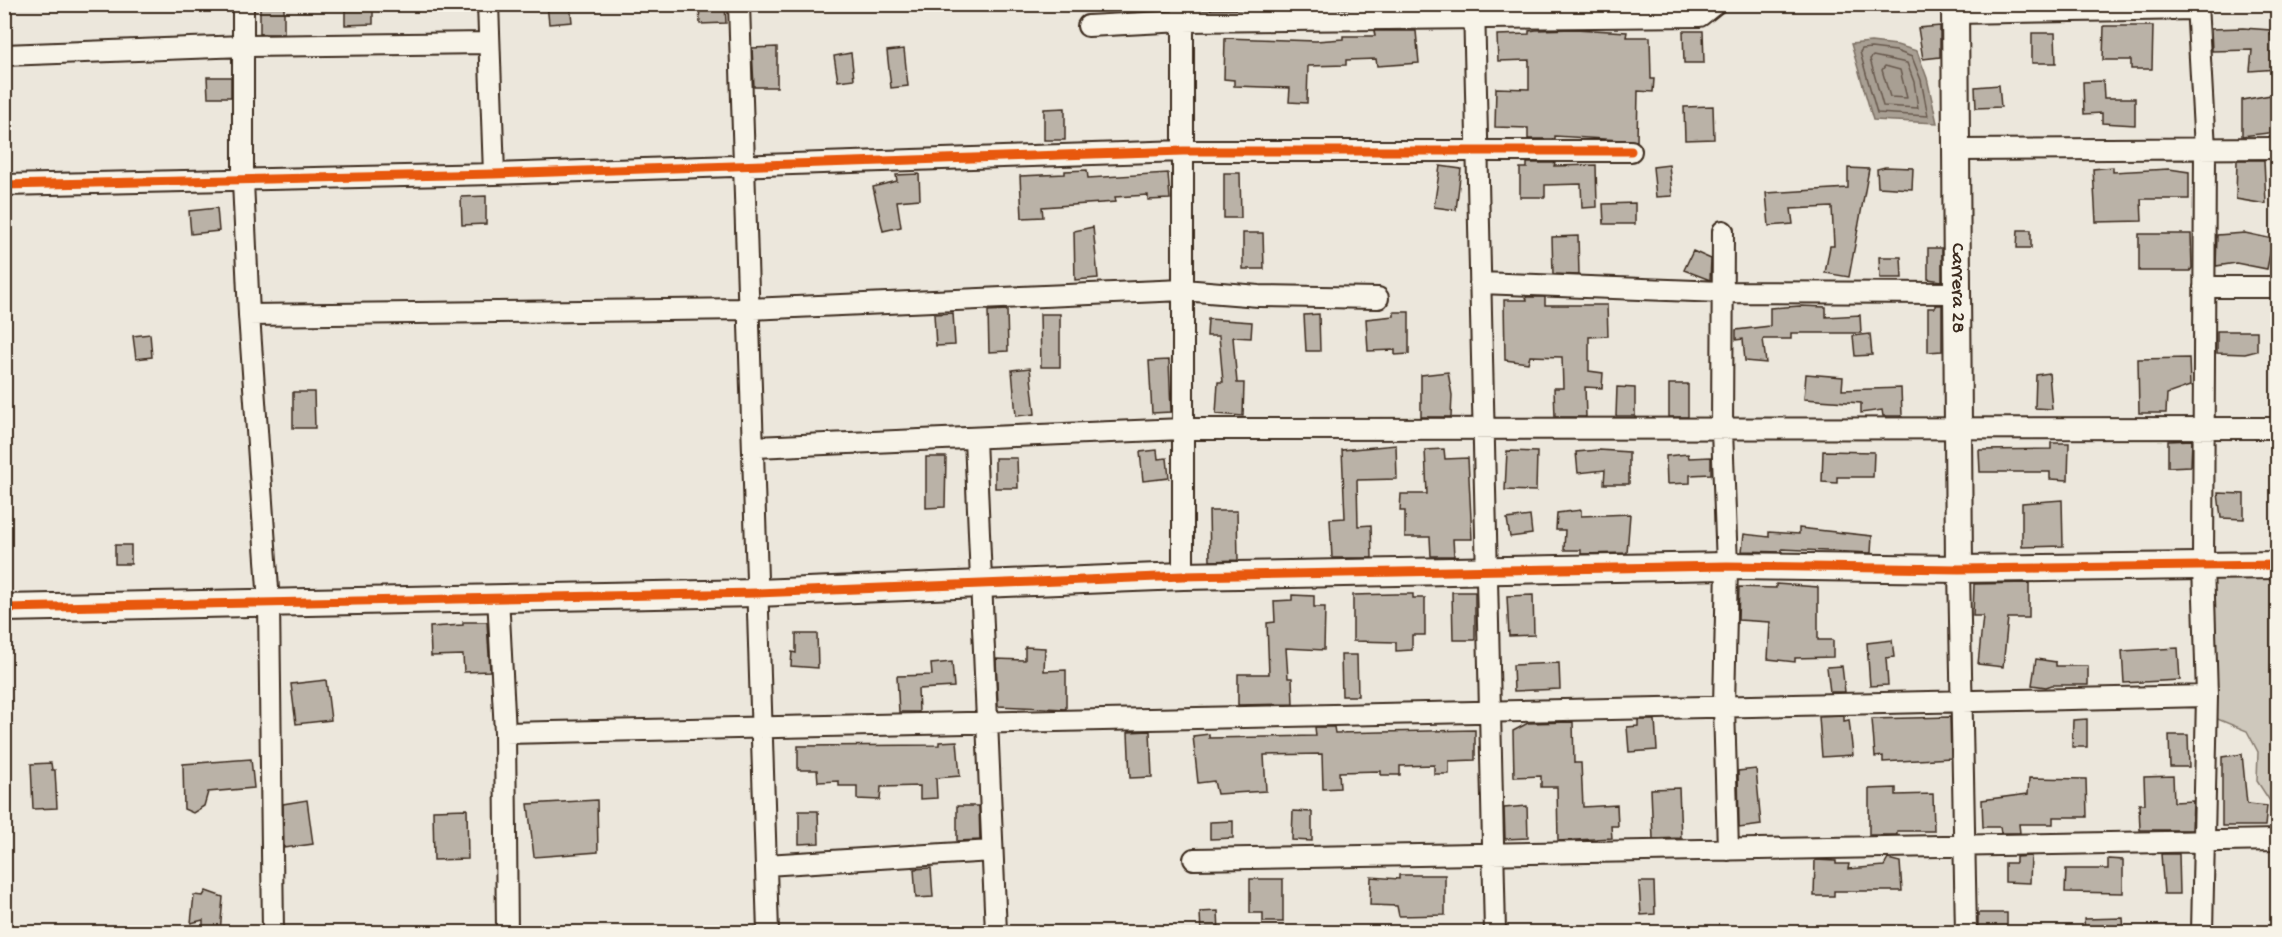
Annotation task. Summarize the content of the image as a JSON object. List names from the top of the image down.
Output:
{
  "streets": {
    "street": ["Carrera 28"]
  }
}
